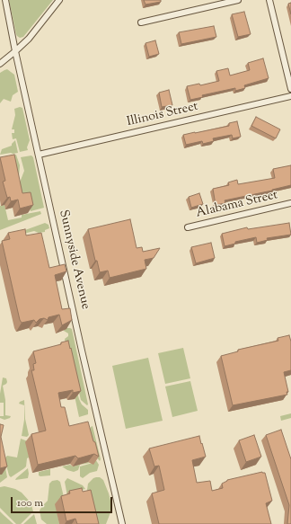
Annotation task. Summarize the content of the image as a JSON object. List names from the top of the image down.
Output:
{
  "streets": {
    "street": ["Illinois Street", "Alabama Street", "Sunnyside Avenue"]
  },
  "crossings": [
    ["Illinois Street", "Sunnyside Avenue"]
  ],
  "scale_bar": "100 m"
}
